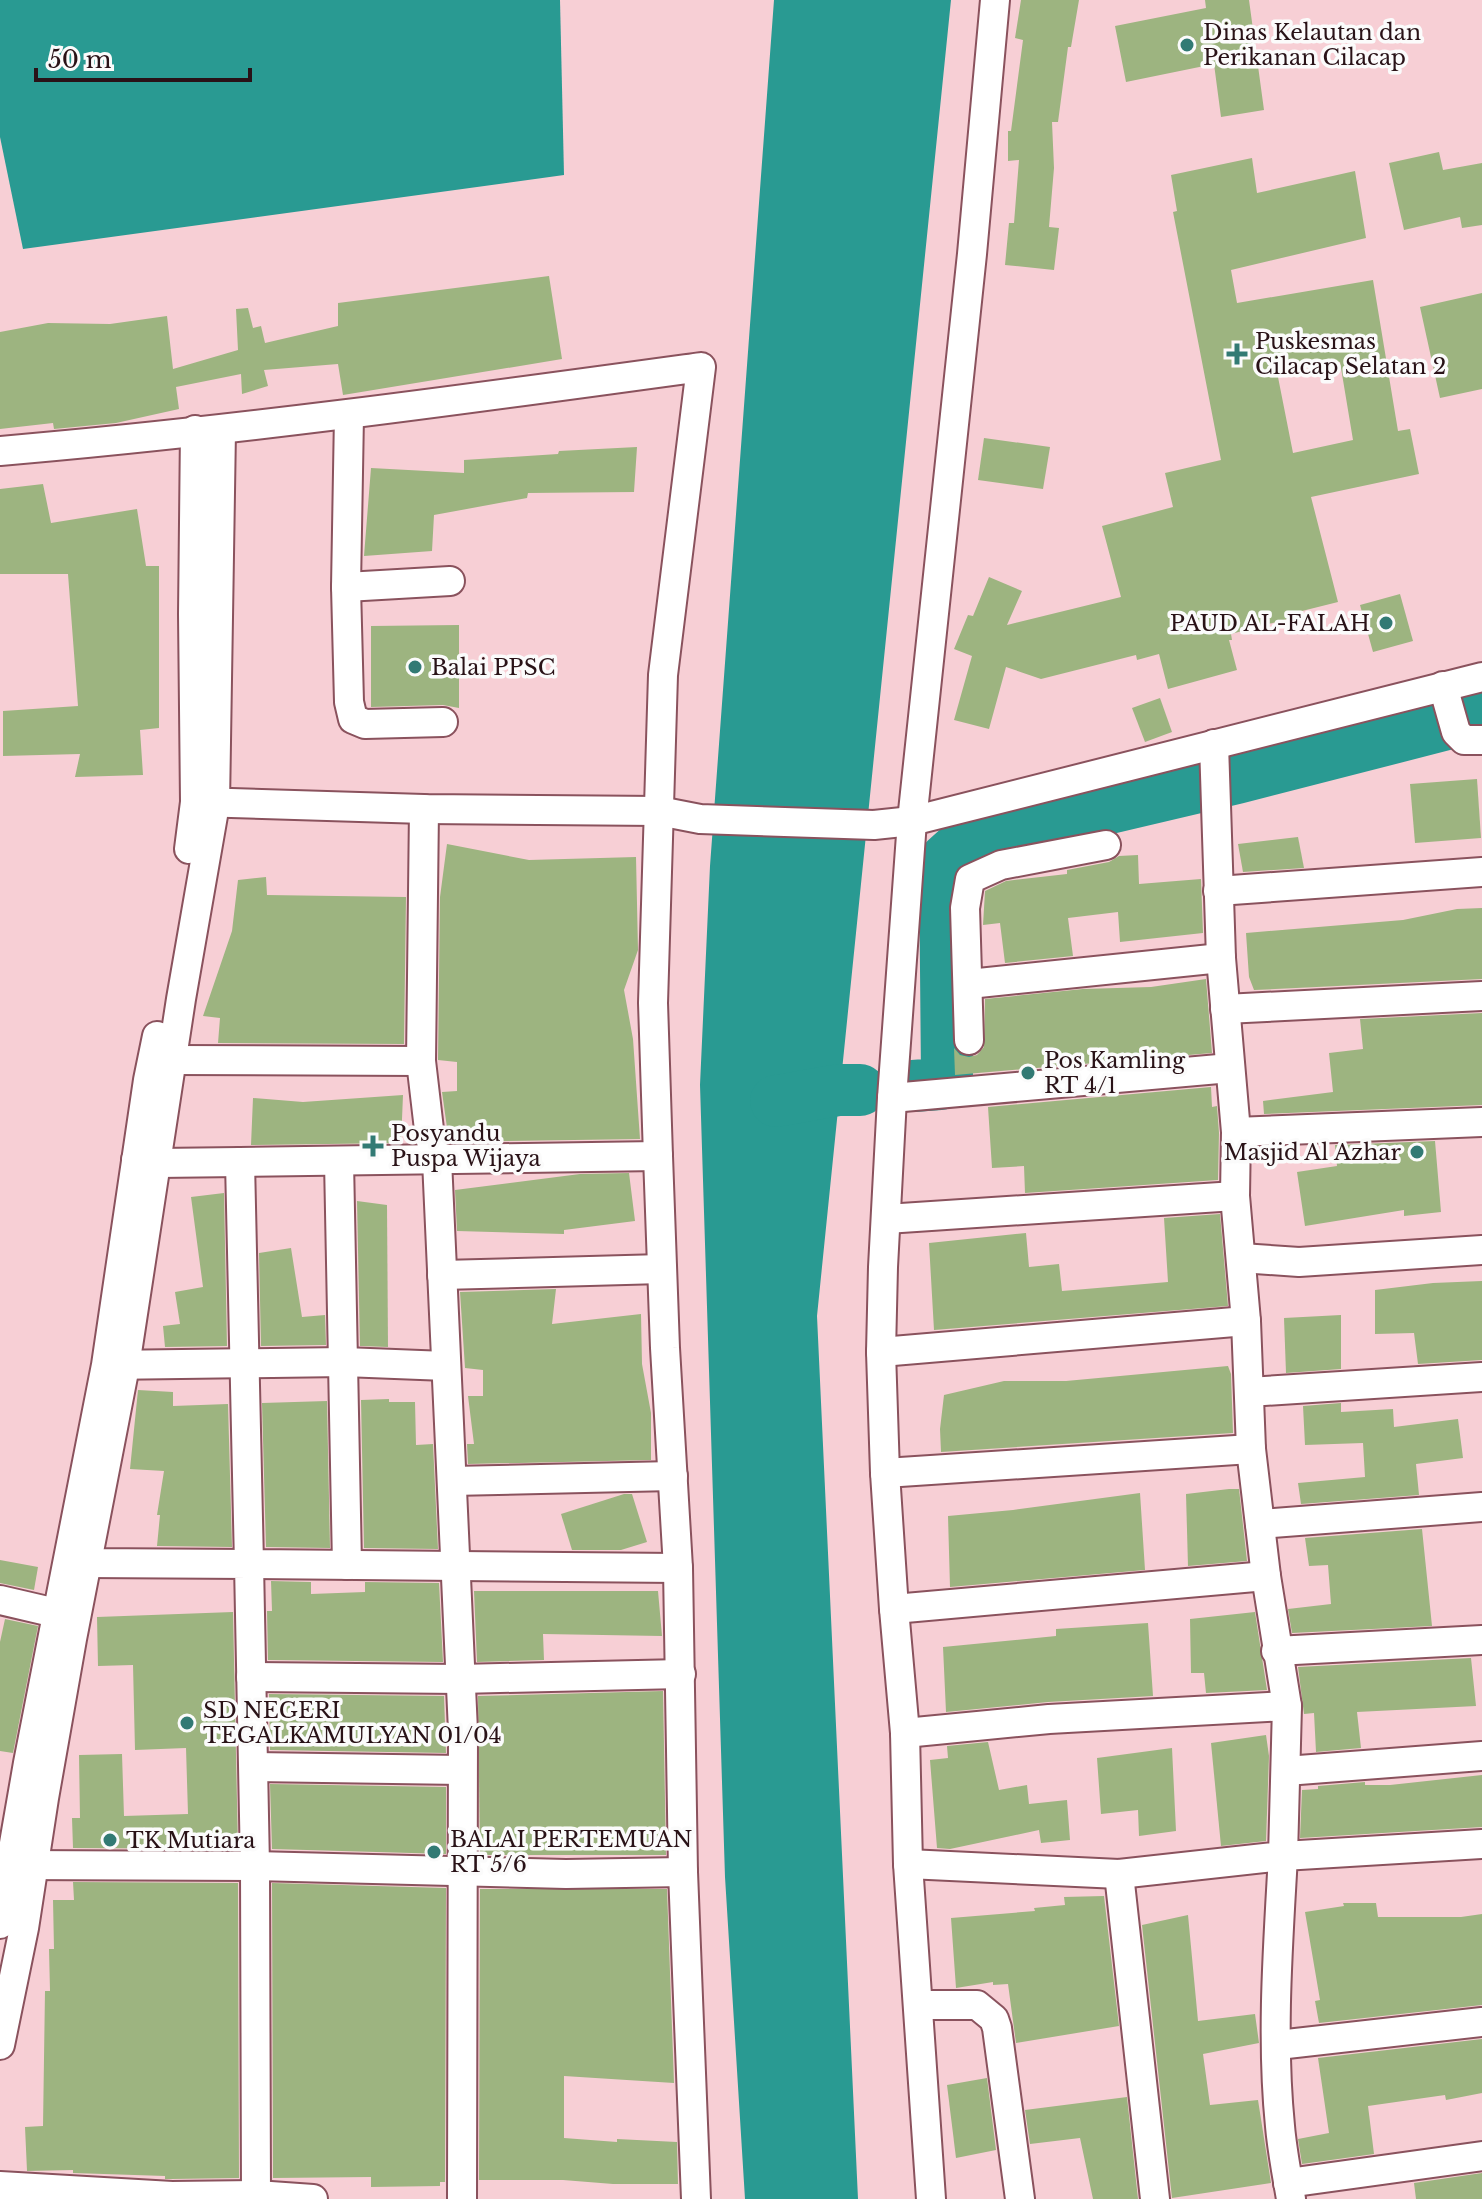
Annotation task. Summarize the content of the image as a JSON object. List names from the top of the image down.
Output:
{
  "places": {
    "other": [
      "Dinas Kelautan dan Perikanan Cilacap",
      "PAUD AL-FALAH",
      "Balai PPSC",
      "Pos Kamling RT 4/1",
      "Masjid Al Azhar",
      "SD NEGERI TEGALKAMULYAN 01/04",
      "TK Mutiara",
      "BALAI PERTEMUAN RT 5/6"
    ],
    "health": ["Puskesmas Cilacap Selatan 2", "Posyandu Puspa Wijaya"]
  },
  "scale_bar": "50 m"
}
